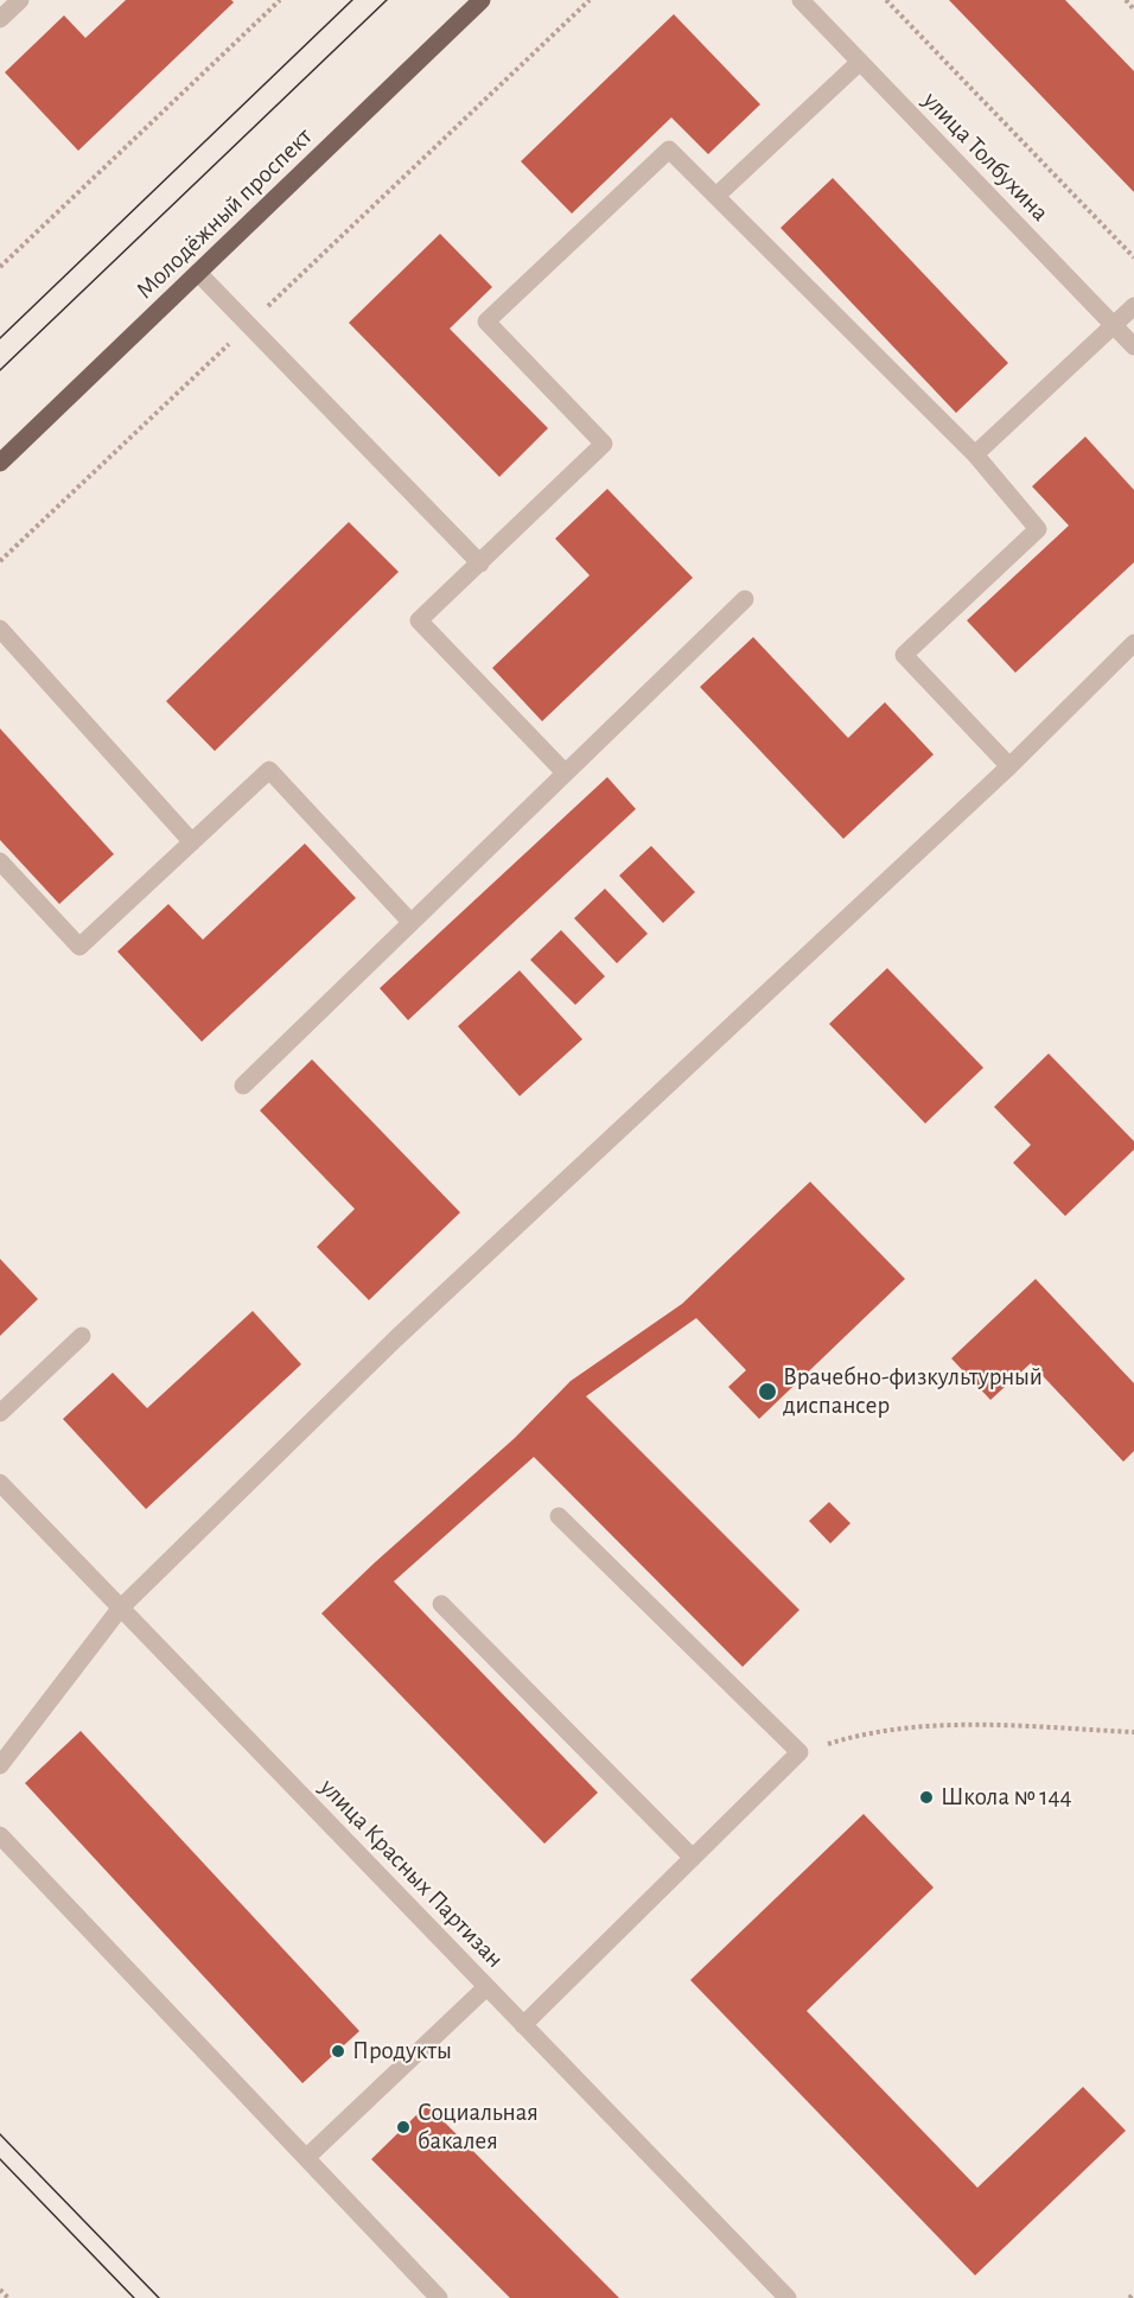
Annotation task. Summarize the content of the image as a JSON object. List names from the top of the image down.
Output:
{
  "streets": {
    "main road": ["Молодёжный проспект"],
    "street": ["улица Толбухина", "улица Красных Партизан"]
  },
  "places": [
    "Врачебно-физкультурный диспансер",
    "Школа № 144",
    "Продукты",
    "Социальная бакалея"
  ]
}
